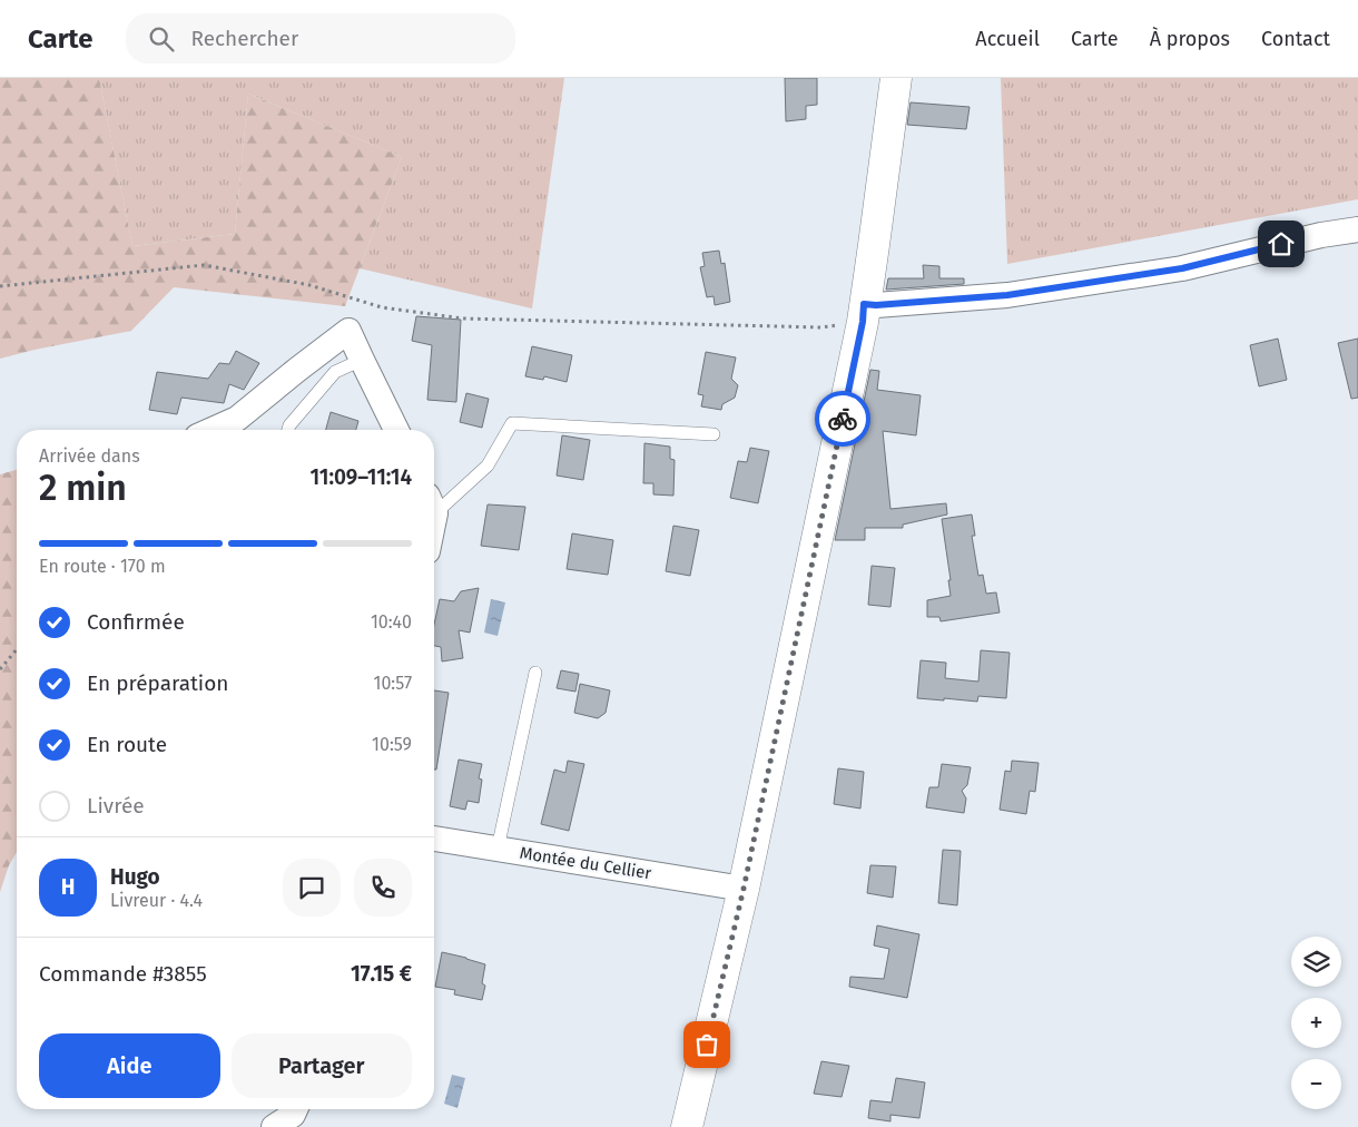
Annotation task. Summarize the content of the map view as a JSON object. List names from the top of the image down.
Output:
{
  "streets": {
    "street": ["Montée du Cellier"]
  },
  "page": {
    "header": "Carte",
    "search": "Rechercher",
    "nav": [
      "Accueil",
      "Carte",
      "À propos",
      "Contact"
    ],
    "heading": ["2 min", "Arrivée dans", "11:09–11:14"],
    "panel": [
      "Hugo",
      "Livreur · 4.4",
      "Commande #3855",
      "17.15 €"
    ],
    "bar": "En route · 170 m",
    "list": [
      ["Confirmée", "10:40"],
      ["En préparation", "10:57"],
      ["En route", "10:59"],
      "Livrée"
    ],
    "round": "H",
    "map_buttons": ["+", "−"],
    "buttons": ["Aide", "Partager"]
  }
}
